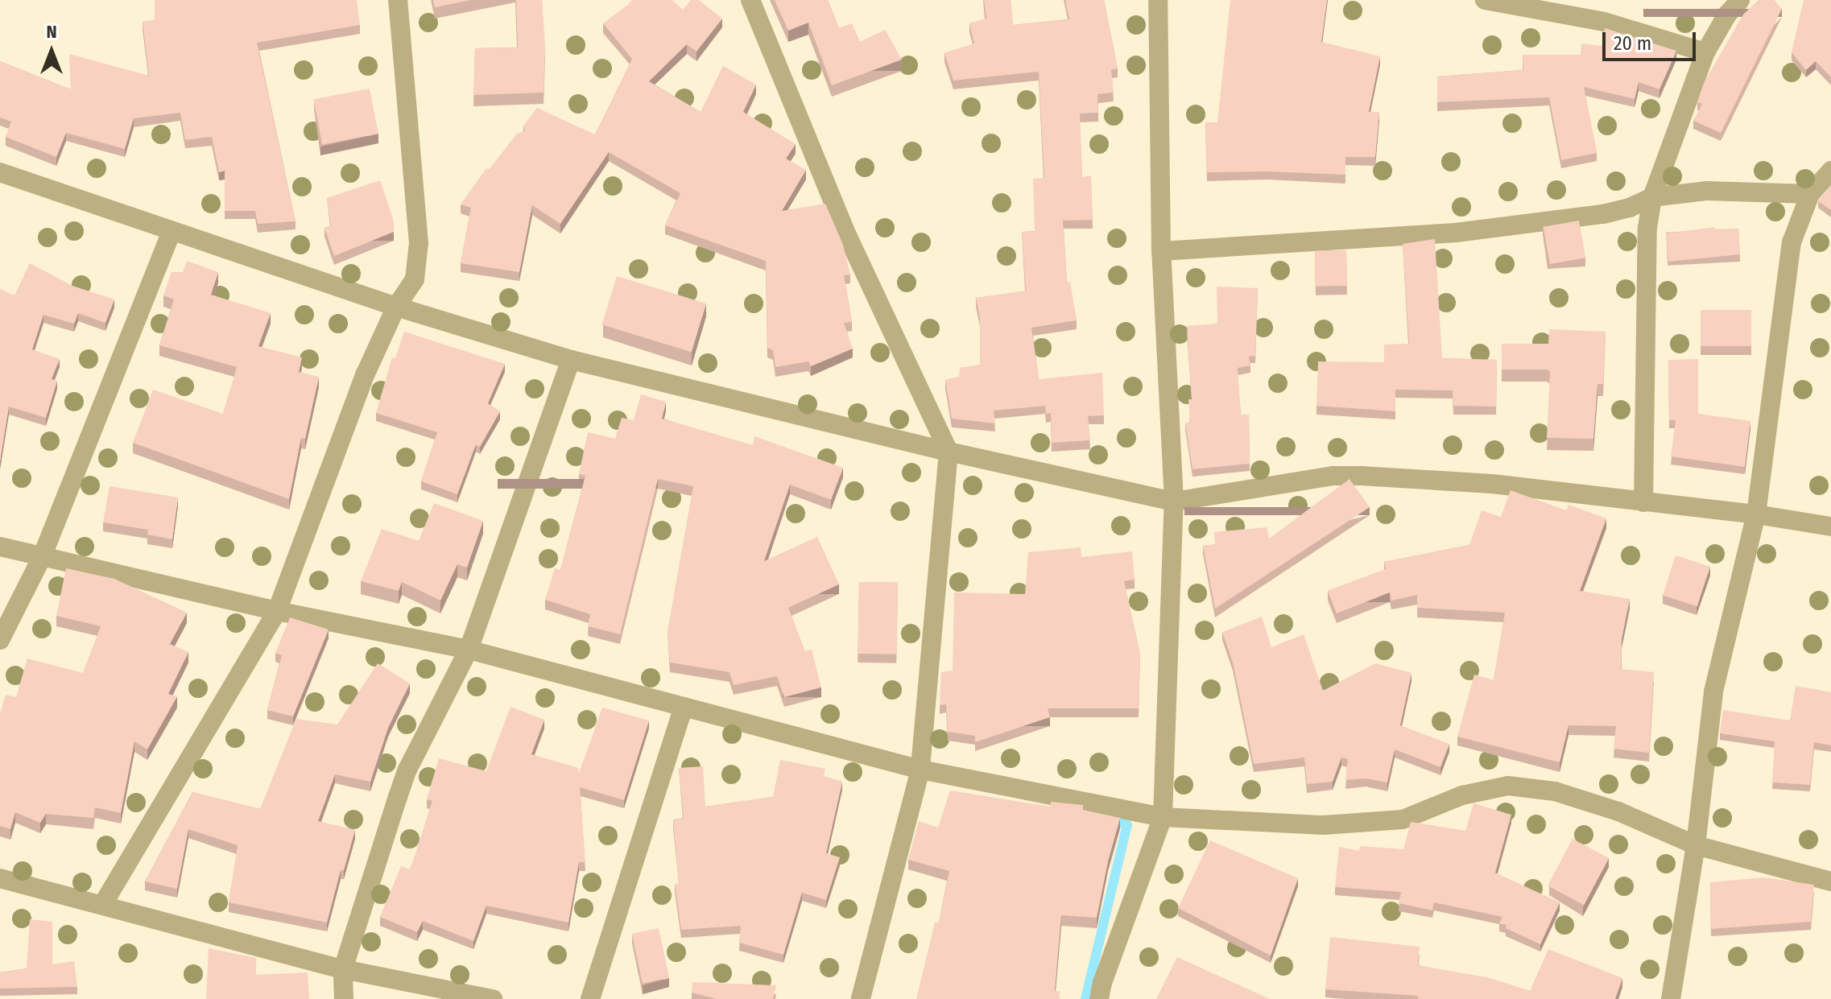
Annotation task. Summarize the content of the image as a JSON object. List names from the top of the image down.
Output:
{
  "scale_bar": "20 m",
  "north": "top"
}
